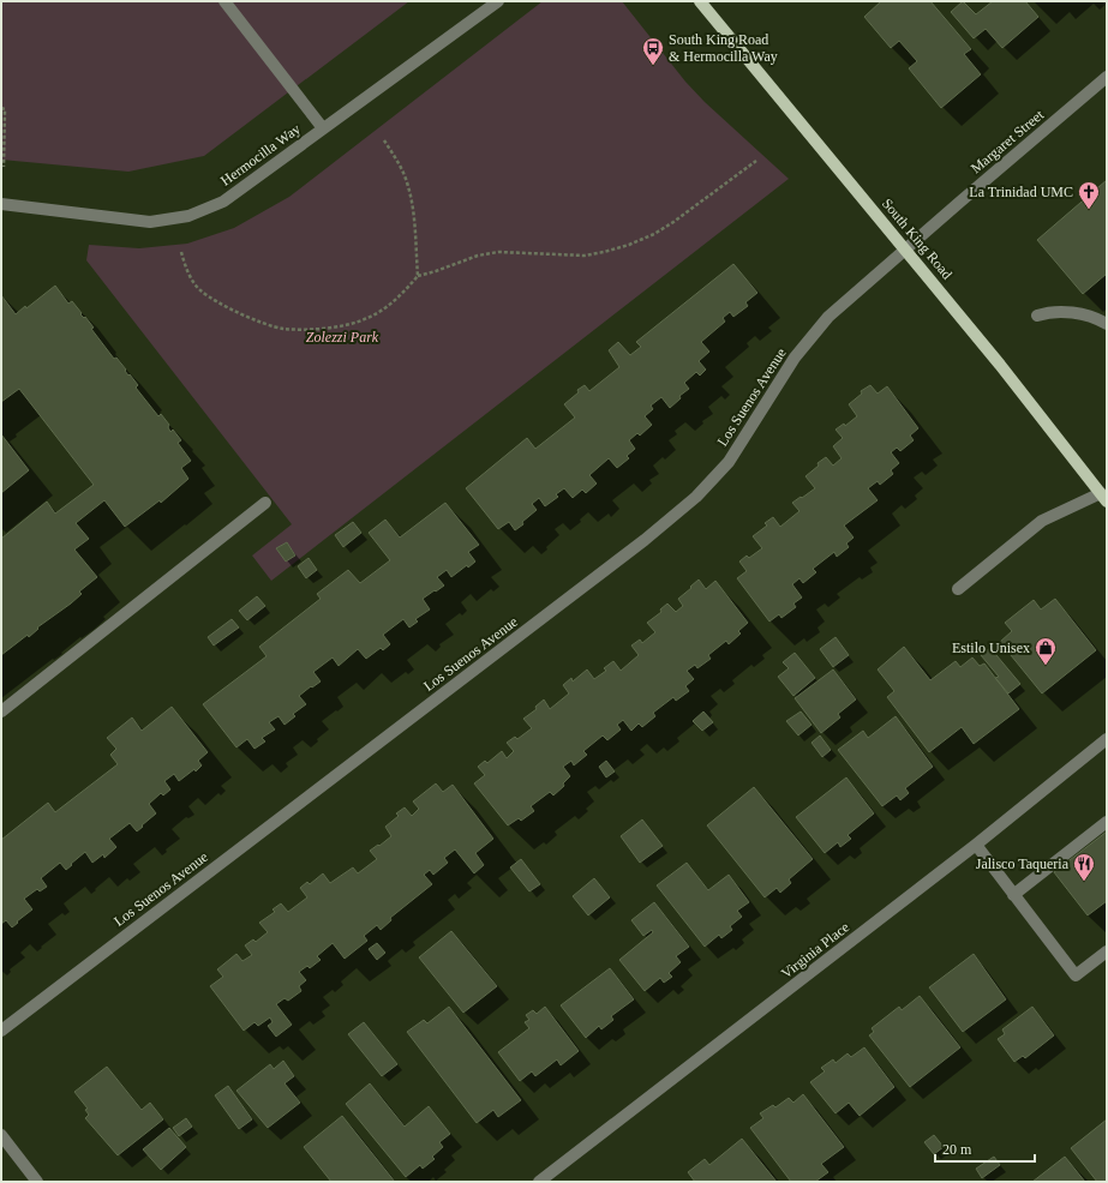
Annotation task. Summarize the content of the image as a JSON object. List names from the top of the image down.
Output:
{
  "streets": {
    "main road": ["South King Road"],
    "street": [
      "Margaret Street",
      "Hermocilla Way",
      "Los Suenos Avenue",
      "Virginia Place"
    ]
  },
  "crossings": [
    ["Margaret Street", "South King Road"],
    ["Margaret Street", "Los Suenos Avenue"],
    ["South King Road", "Los Suenos Avenue"]
  ],
  "parks": ["Zolezzi Park"],
  "places": {
    "bus stop": ["South King Road & Hermocilla Way"],
    "church": ["La Trinidad UMC"],
    "shop": ["Estilo Unisex"],
    "restaurant": ["Jalisco Taqueria"]
  },
  "scale_bar": "20 m"
}
